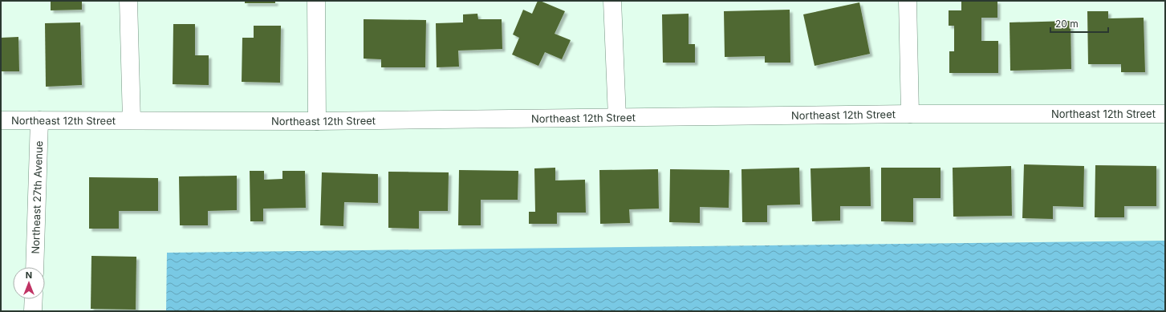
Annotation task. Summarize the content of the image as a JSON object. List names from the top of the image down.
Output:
{
  "streets": {
    "street": ["Northeast 12th Street", "Northeast 27th Avenue"]
  },
  "crossings": [
    ["Northeast 12th Street", "Northeast 27th Avenue"]
  ],
  "scale_bar": "20 m",
  "north": "top"
}
